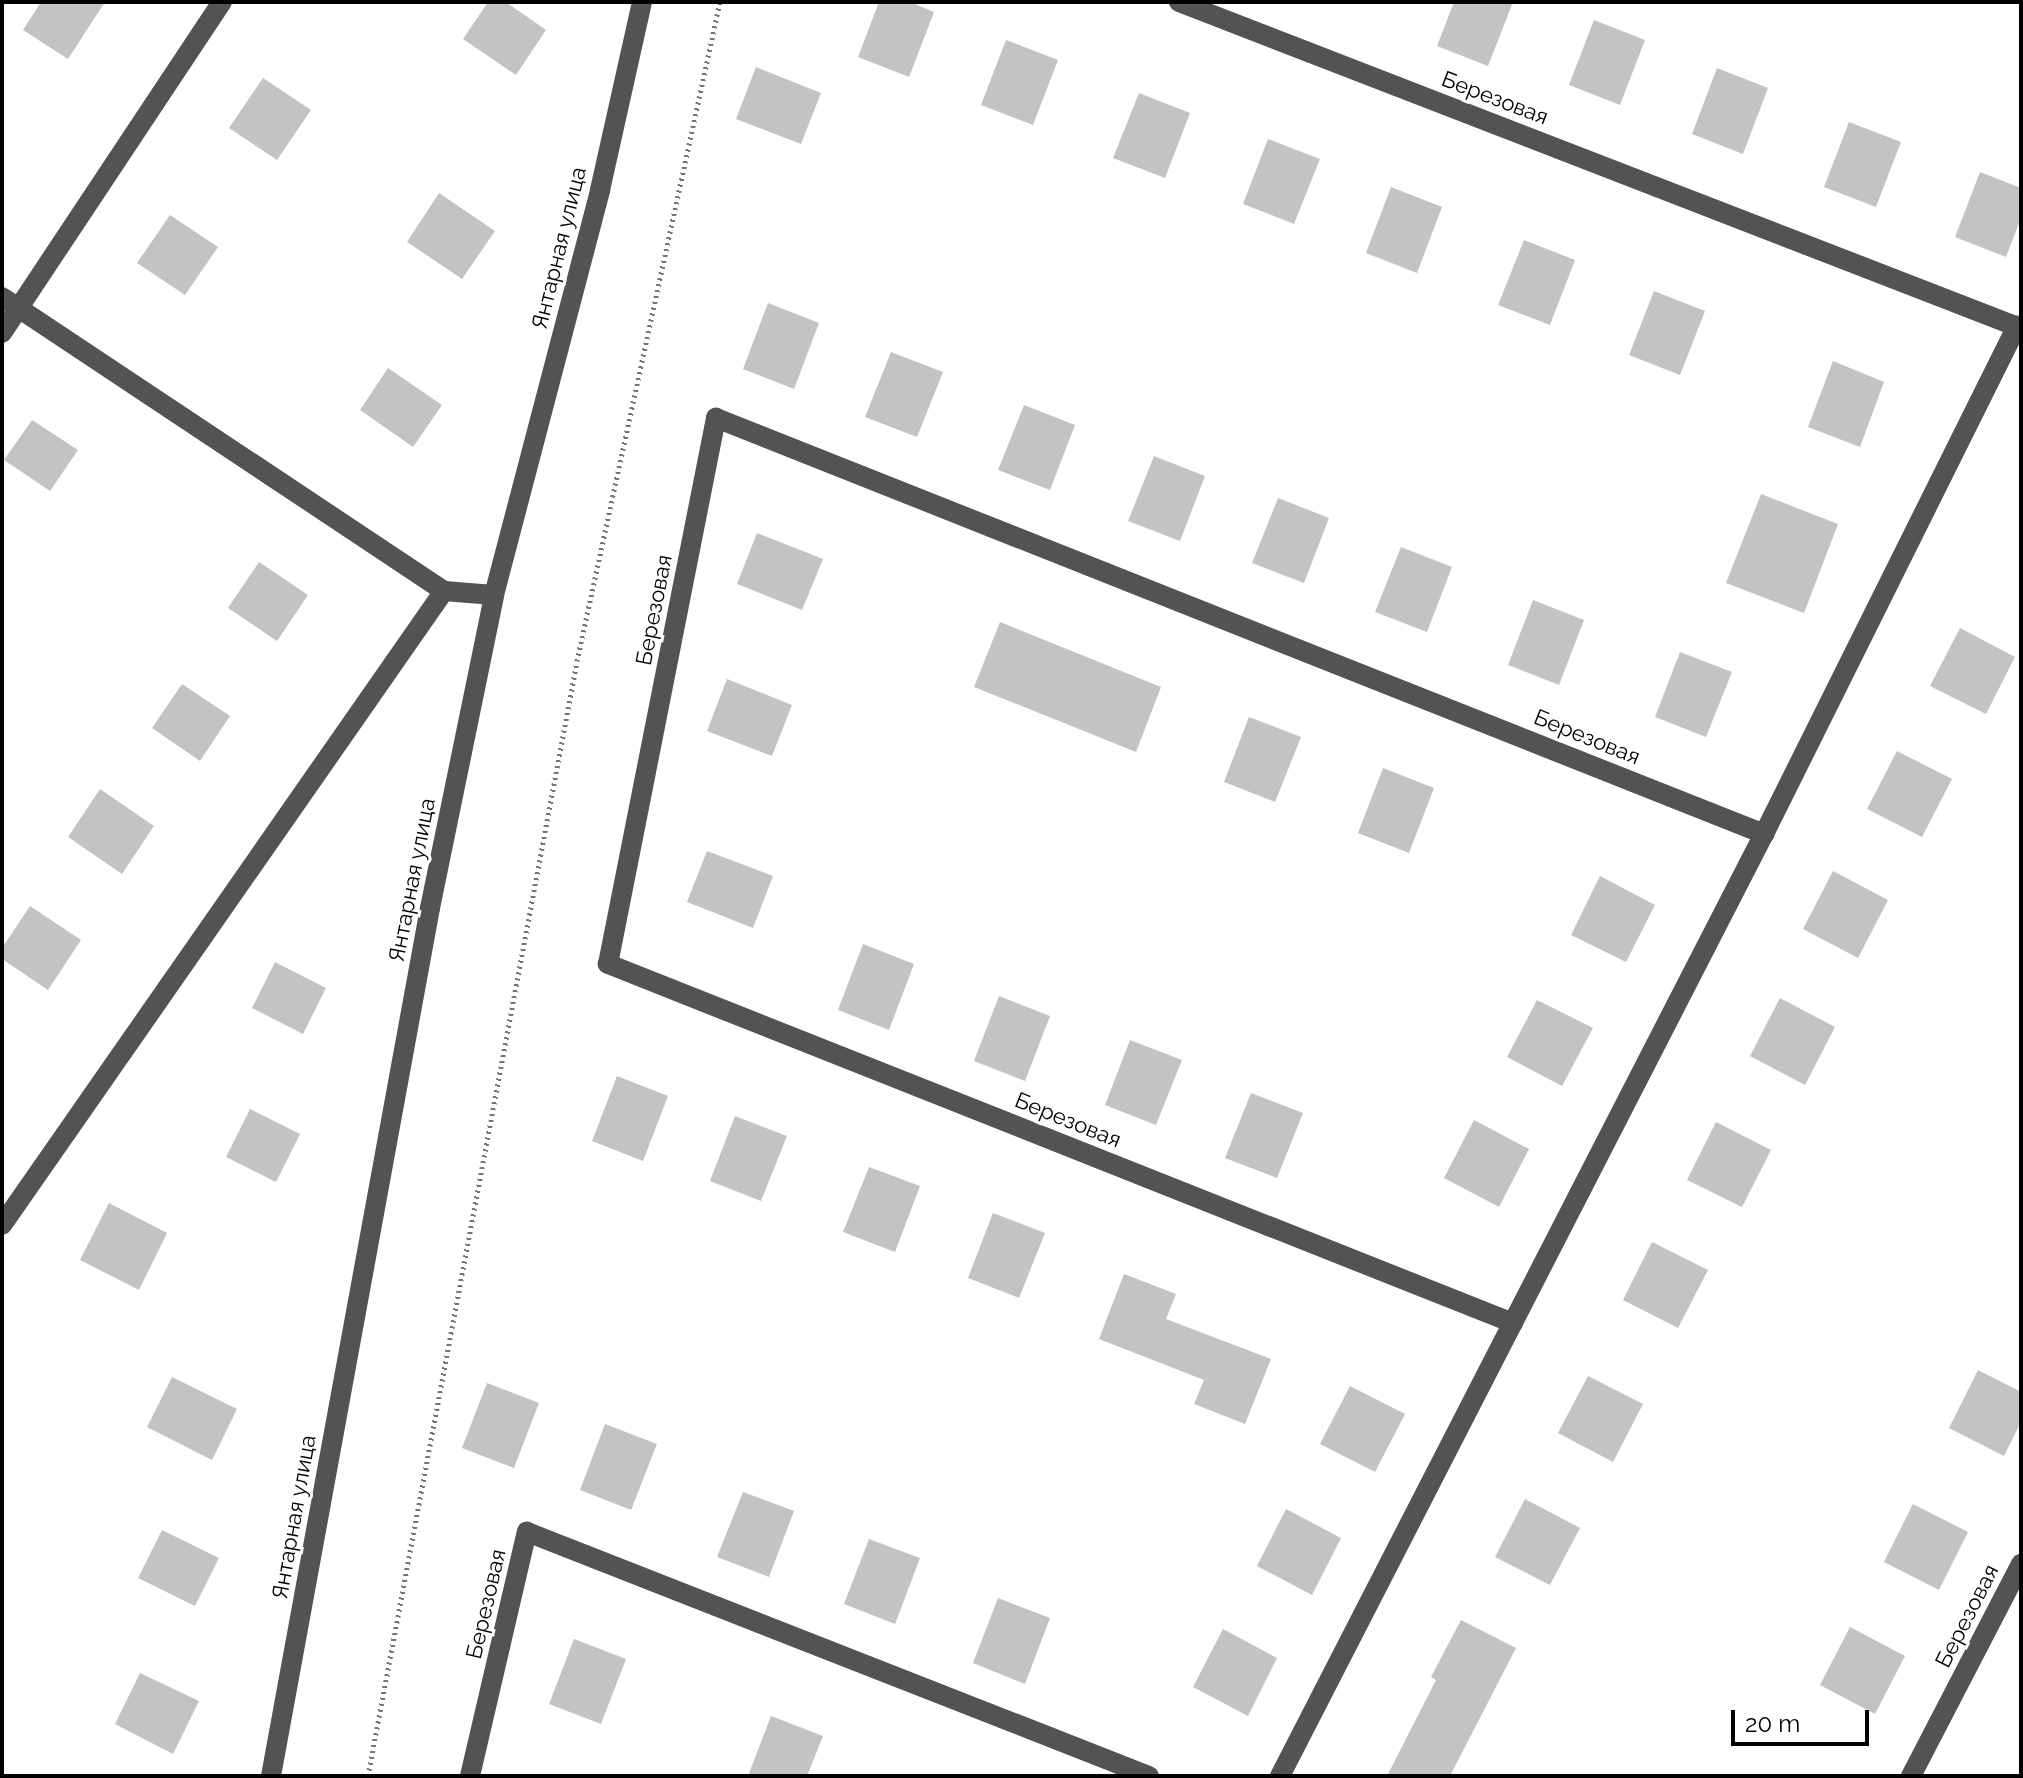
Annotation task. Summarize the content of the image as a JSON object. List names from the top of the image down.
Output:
{
  "streets": {
    "street": ["Березовая", "Янтарная улица"]
  },
  "scale_bar": "20 m"
}
